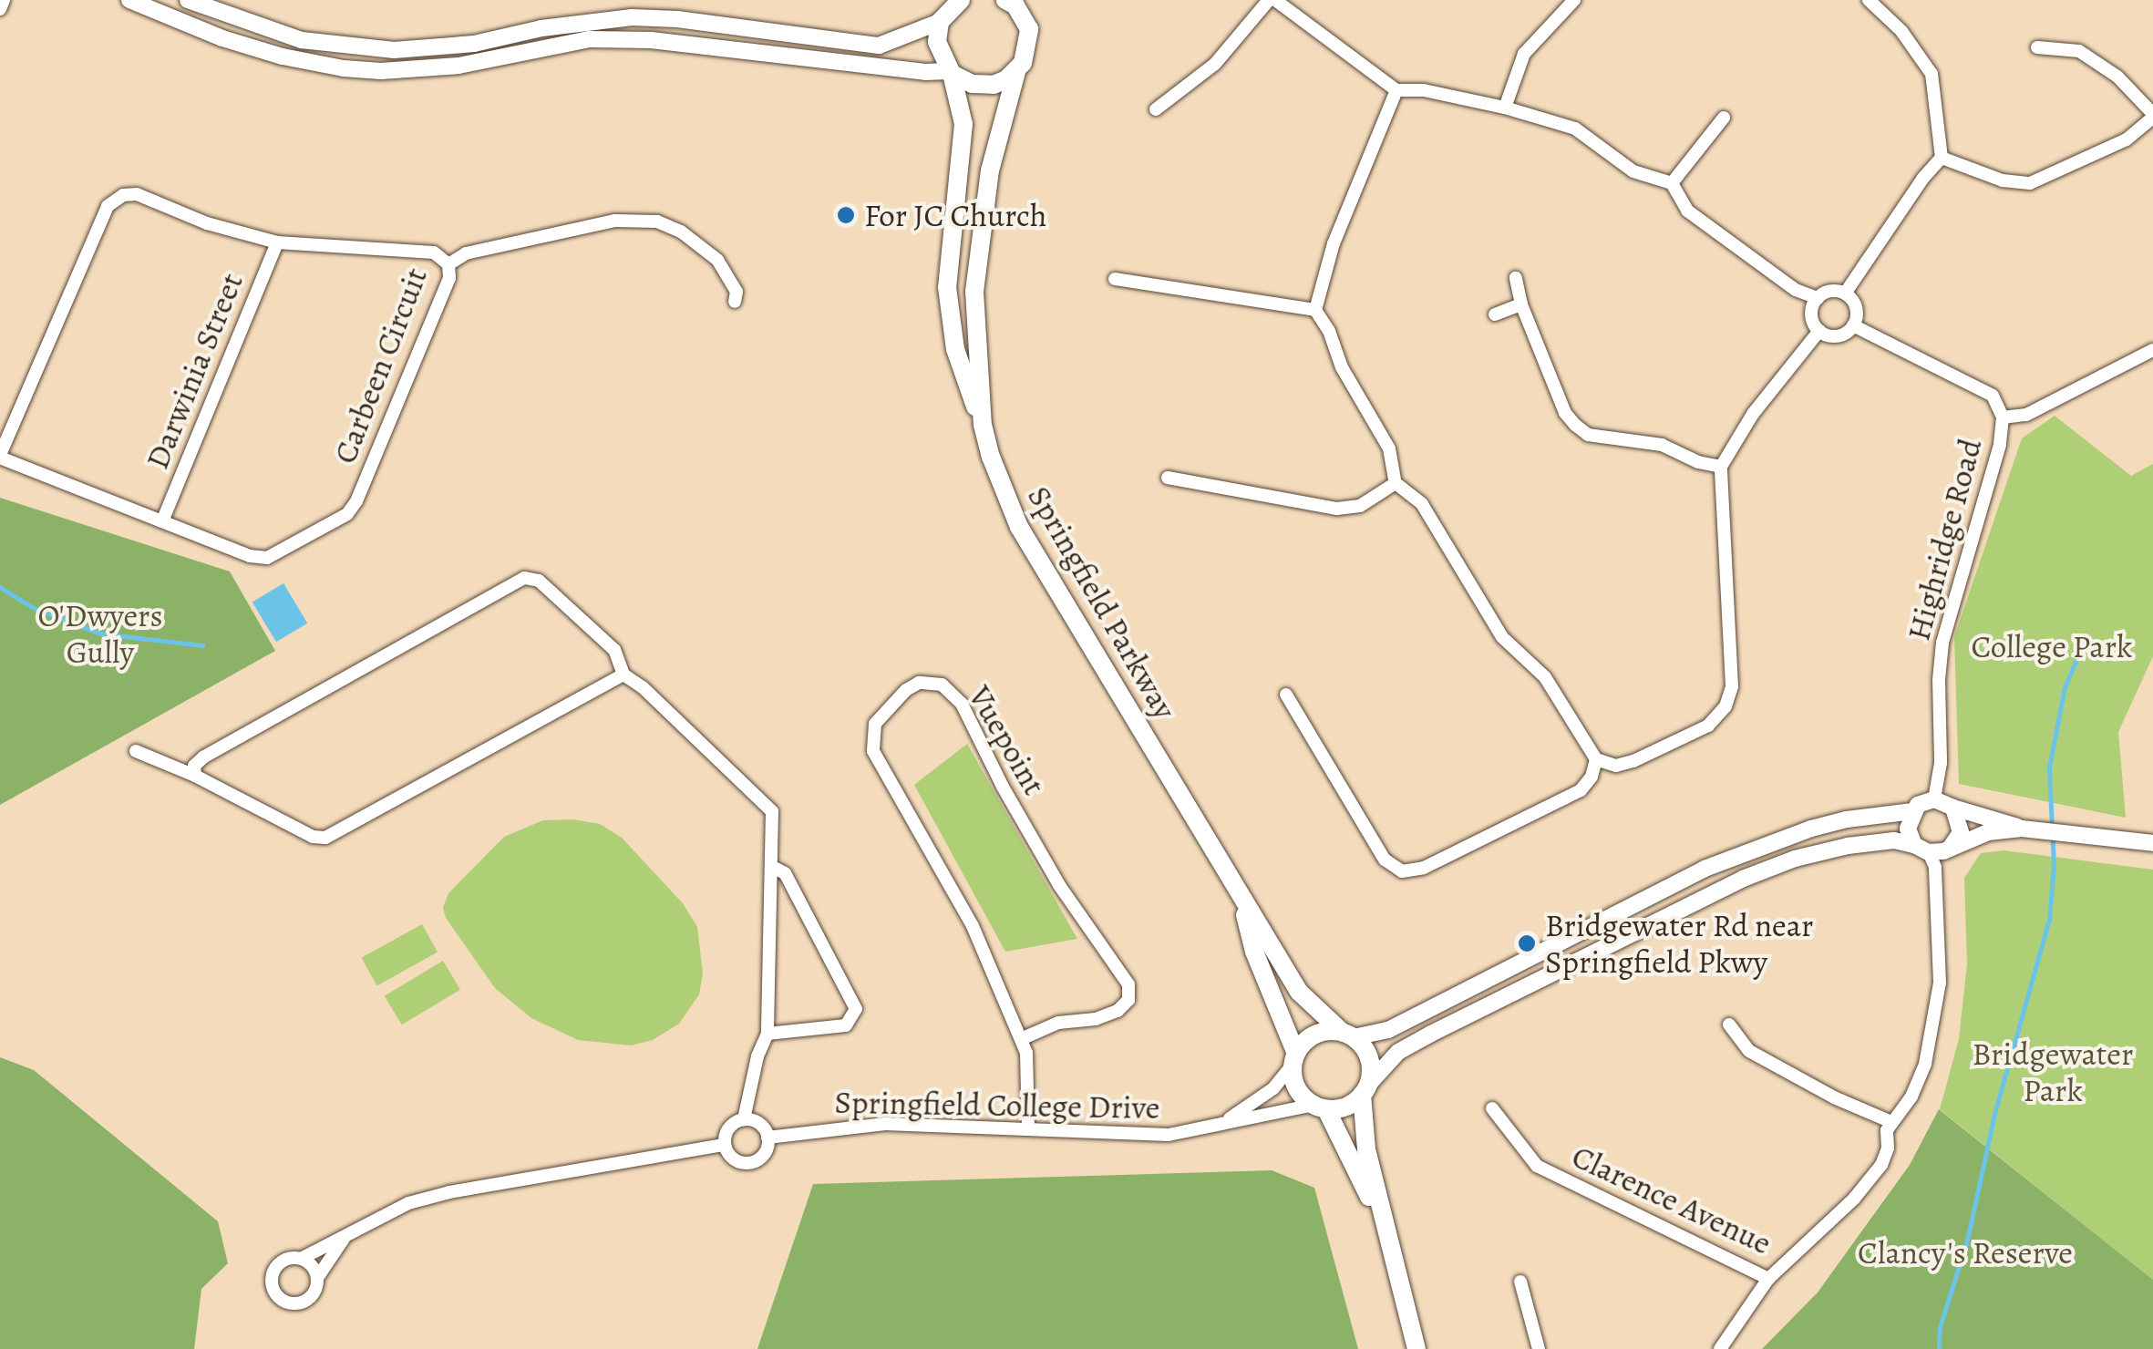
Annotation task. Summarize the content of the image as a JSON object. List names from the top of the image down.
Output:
{
  "streets": {
    "main road": ["Springfield Parkway"],
    "street": [
      "Carbeen Circuit",
      "Darwinia Street",
      "Highridge Road",
      "Vuepoint",
      "Springfield College Drive",
      "Clarence Avenue"
    ]
  },
  "crossings": [
    ["Carbeen Circuit", "Darwinia Street"],
    ["Highridge Road", "Clarence Avenue"],
    ["Springfield Parkway", "Springfield College Drive"],
    ["Vuepoint", "Springfield College Drive"]
  ],
  "parks": [
    "O'Dwyers Gully",
    "College Park",
    "Bridgewater Park",
    "Clancy's Reserve"
  ],
  "places": ["For JC Church", "Bridgewater Rd near Springfield Pkwy"]
}
